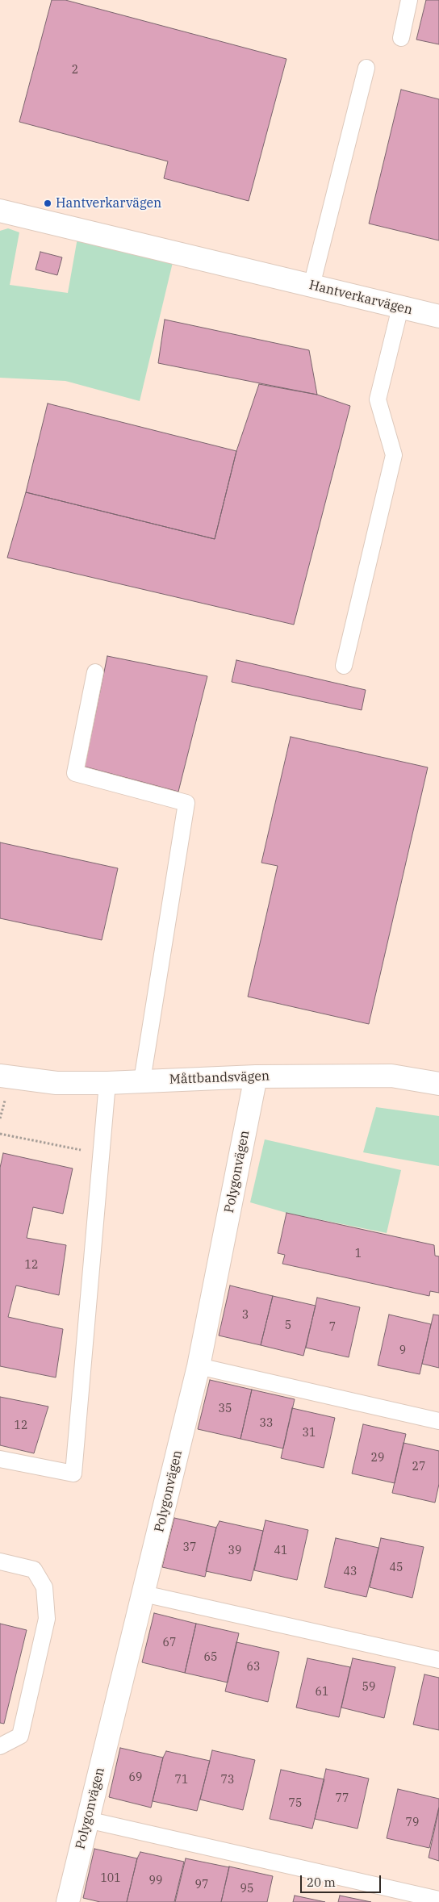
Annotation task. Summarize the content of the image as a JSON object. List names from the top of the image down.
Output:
{
  "streets": {
    "street": ["Hantverkarvägen", "Måttbandsvägen", "Polygonvägen"]
  },
  "crossings": [
    ["Måttbandsvägen", "Polygonvägen"]
  ],
  "places": ["Hantverkarvägen"],
  "house_numbers": [
    "2",
    "1",
    "12",
    "3",
    "5",
    "7",
    "9",
    "35",
    "33",
    "12",
    "31",
    "29",
    "27",
    "37",
    "39",
    "41",
    "45",
    "43",
    "67",
    "65",
    "63",
    "59",
    "61",
    "69",
    "71",
    "73",
    "77",
    "75",
    "79",
    "101",
    "99",
    "97",
    "95"
  ],
  "scale_bar": "20 m"
}
